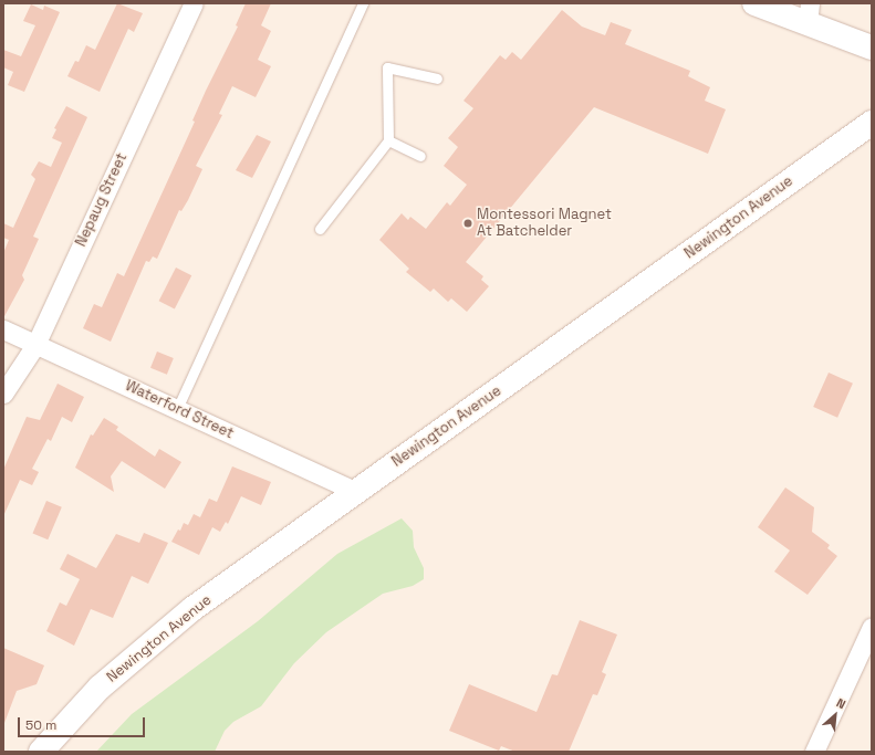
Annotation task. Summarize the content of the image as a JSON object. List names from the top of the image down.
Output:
{
  "streets": {
    "main road": ["Newington Avenue"],
    "street": ["Nepaug Street", "Waterford Street"]
  },
  "crossings": [
    ["Nepaug Street", "Waterford Street"],
    ["Newington Avenue", "Waterford Street"]
  ],
  "places": ["Montessori Magnet At Batchelder"],
  "scale_bar": "50 m",
  "north": "top right"
}
